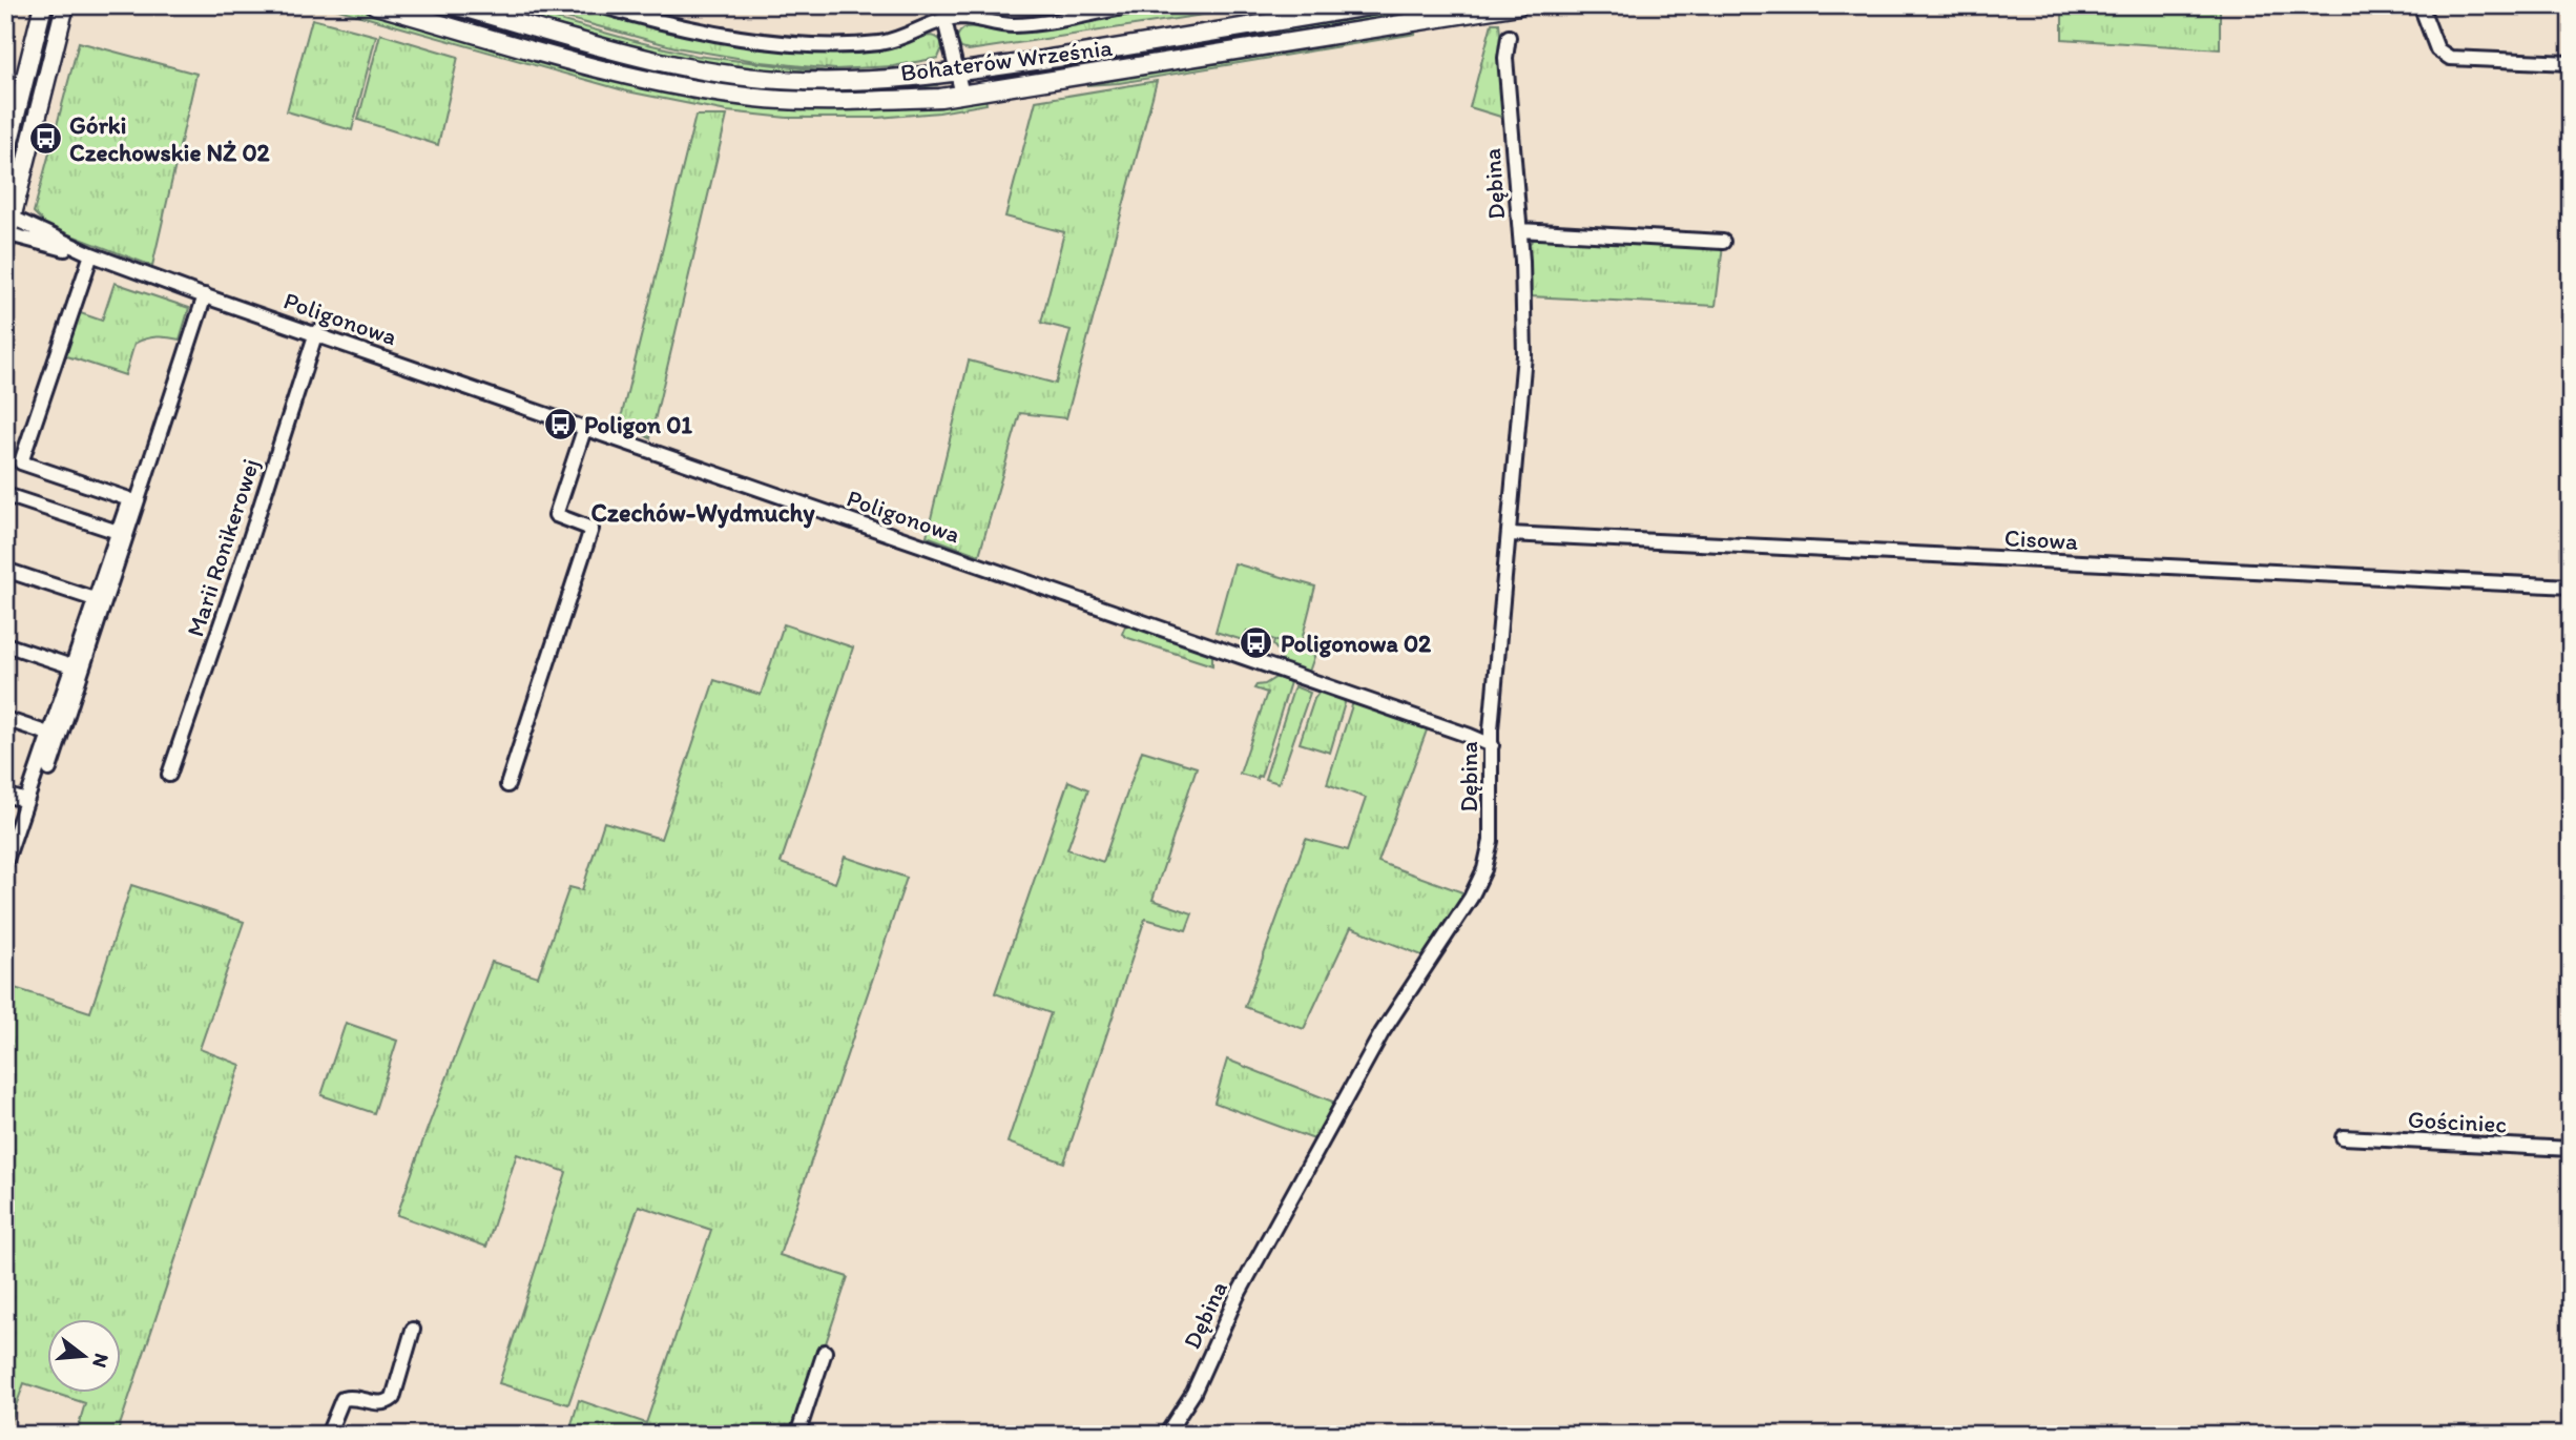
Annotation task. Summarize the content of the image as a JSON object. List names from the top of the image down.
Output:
{
  "streets": {
    "main road": ["Bohaterów Września"],
    "street": [
      "Dębina",
      "Poligonowa",
      "Cisowa",
      "Marii Ronikerowej",
      "Gościniec"
    ]
  },
  "crossings": [
    ["Dębina", "Poligonowa"],
    ["Dębina", "Cisowa"],
    ["Poligonowa", "Marii Ronikerowej"]
  ],
  "districts": ["Czechów-Wydmuchy"],
  "places": {
    "bus stop": ["Górki Czechowskie NŻ 02", "Poligon 01", "Poligonowa 02"]
  },
  "north": "right"
}
